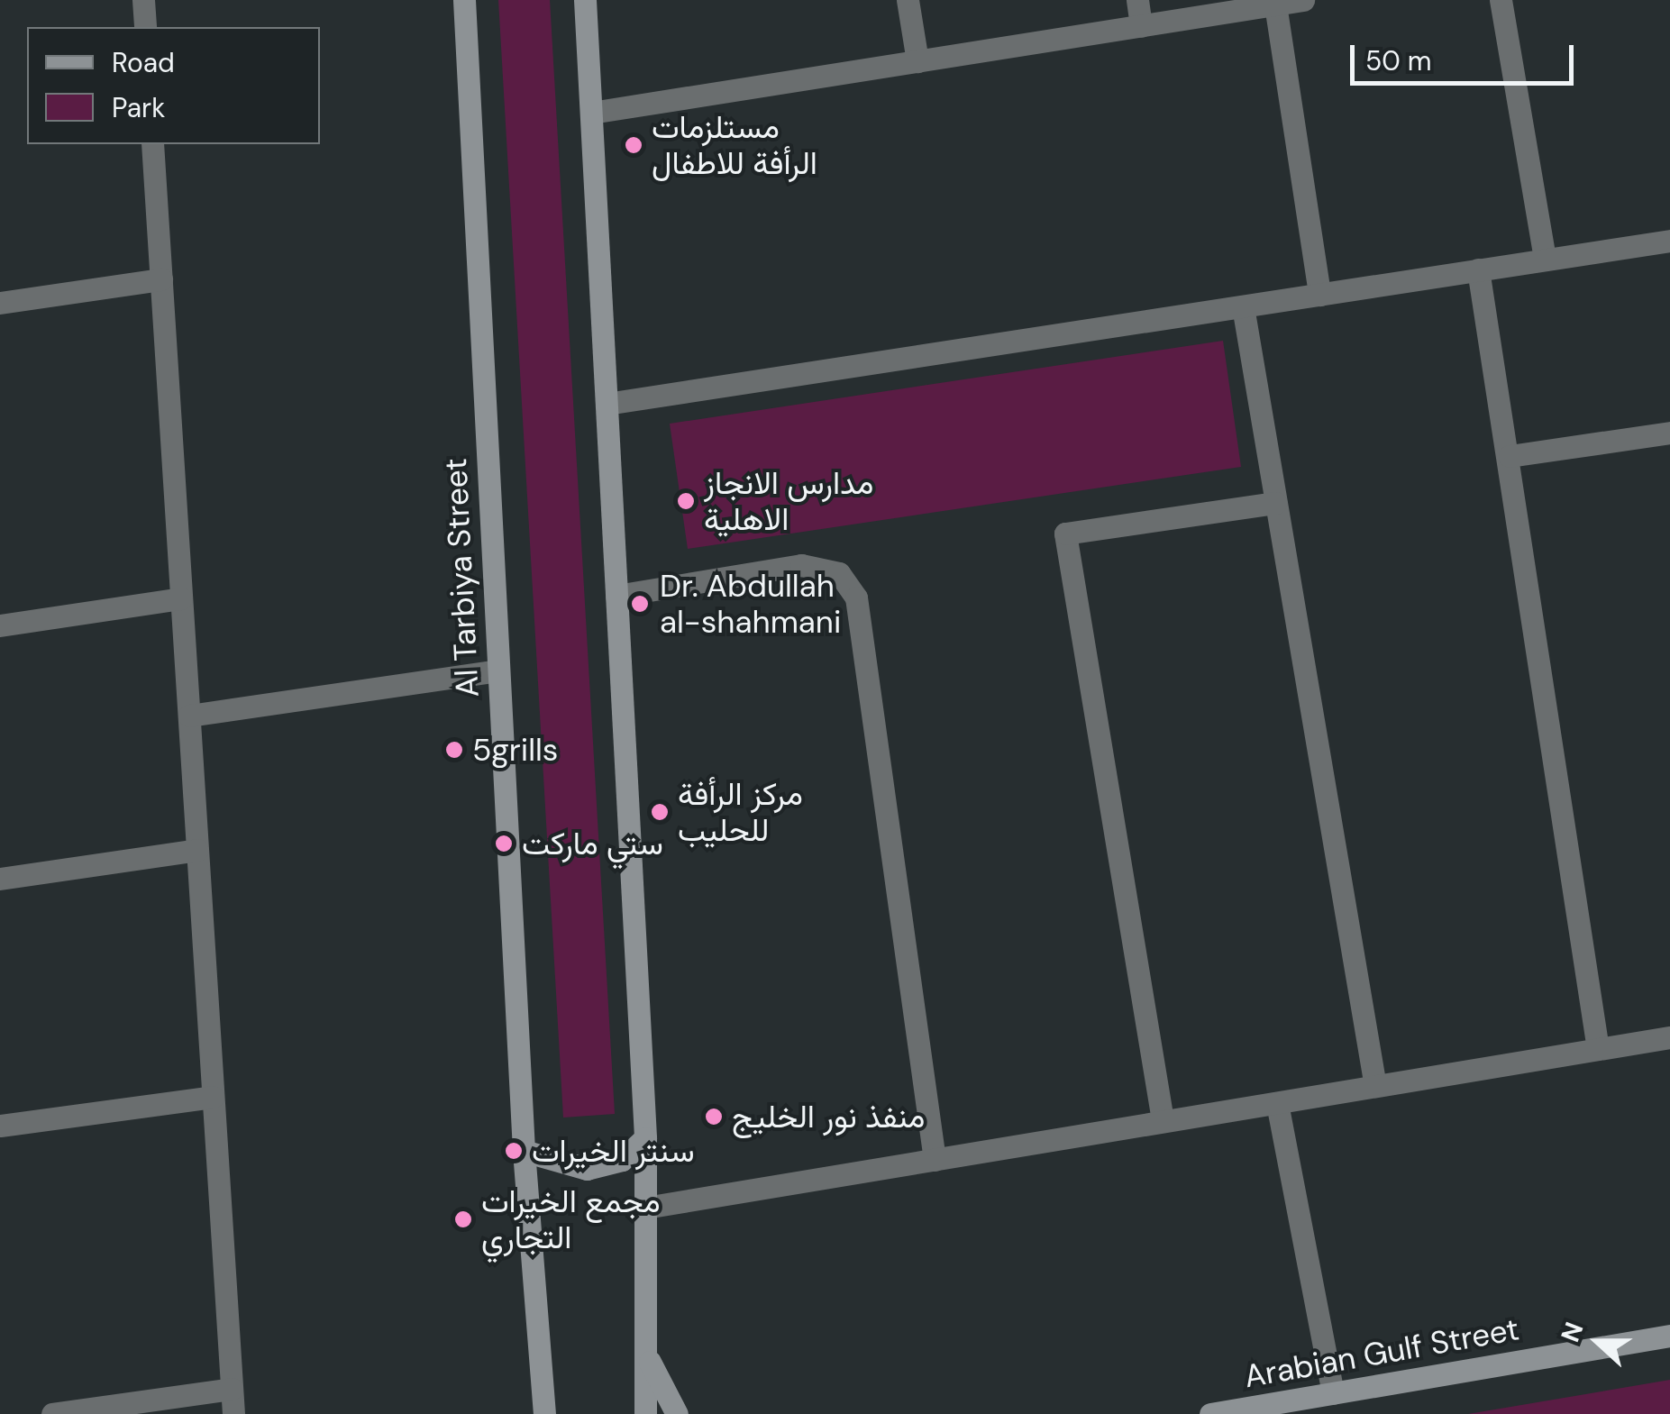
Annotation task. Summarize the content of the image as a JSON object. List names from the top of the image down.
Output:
{
  "streets": {
    "main road": ["Al Tarbiya Street", "Arabian Gulf Street"]
  },
  "places": [
    "مستلزمات الرأفة للاطفال",
    "مدارس الانجاز الاهلية",
    "Dr. Abdullah al-shahmani",
    "5grills",
    "مركز الرأفة للحليب",
    "ستي ماركت",
    "منفذ نور الخليج",
    "سنتر الخيرات",
    "مجمع الخيرات التجاري"
  ],
  "legend": ["Road", "Park"],
  "scale_bar": "50 m",
  "north": "left"
}
